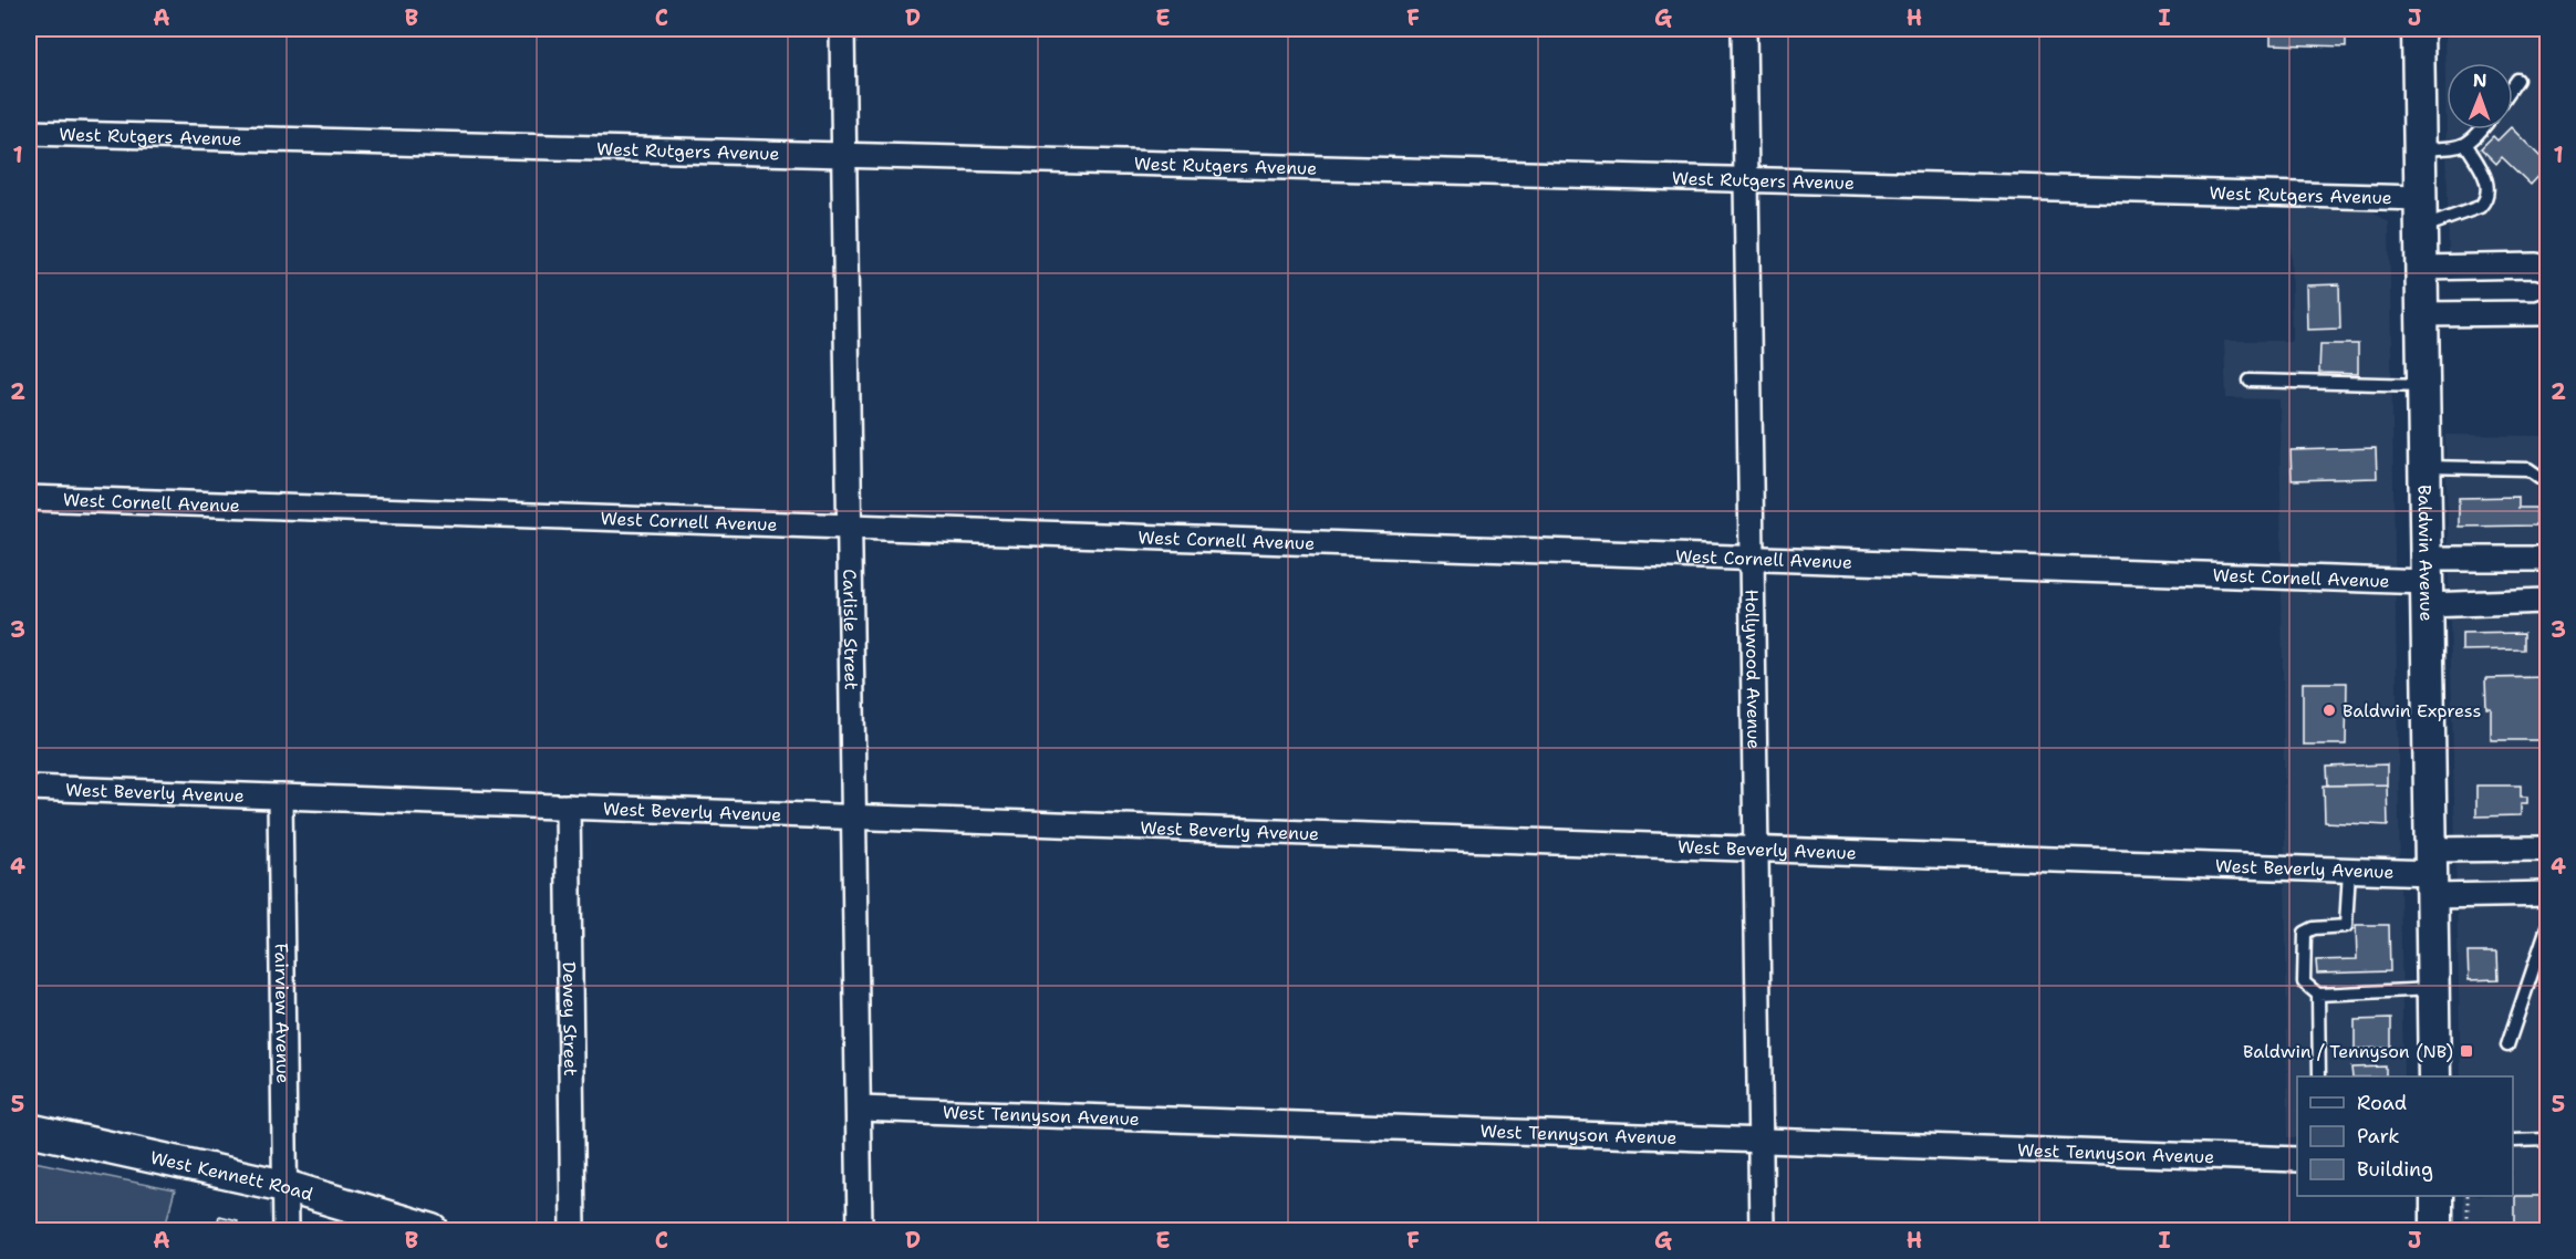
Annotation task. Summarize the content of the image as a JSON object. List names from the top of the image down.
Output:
{
  "streets": {
    "main road": ["Baldwin Avenue", "West Kennett Road"],
    "street": [
      "West Rutgers Avenue",
      "West Cornell Avenue",
      "Carlisle Street",
      "Hollywood Avenue",
      "West Beverly Avenue",
      "Fairview Avenue",
      "Dewey Street",
      "West Tennyson Avenue"
    ]
  },
  "crossings": [
    ["West Rutgers Avenue", "Baldwin Avenue"],
    ["West Rutgers Avenue", "Carlisle Street"],
    ["West Rutgers Avenue", "Hollywood Avenue"],
    ["West Cornell Avenue", "Baldwin Avenue"],
    ["West Cornell Avenue", "Carlisle Street"],
    ["West Cornell Avenue", "Hollywood Avenue"],
    ["Baldwin Avenue", "West Beverly Avenue"],
    ["Carlisle Street", "West Beverly Avenue"],
    ["Carlisle Street", "West Tennyson Avenue"],
    ["Hollywood Avenue", "West Beverly Avenue"],
    ["Hollywood Avenue", "West Tennyson Avenue"],
    ["West Beverly Avenue", "Fairview Avenue"],
    ["West Beverly Avenue", "Dewey Street"],
    ["Fairview Avenue", "West Kennett Road"]
  ],
  "places": {
    "other": ["Baldwin Express"],
    "transit": ["Baldwin / Tennyson (NB)"]
  },
  "legend": ["Road", "Park", "Building"],
  "north": "top",
  "grid": {
    "columns": [
      "A",
      "B",
      "C",
      "D",
      "E",
      "F",
      "G",
      "H",
      "I",
      "J"
    ],
    "rows": [
      "1",
      "2",
      "3",
      "4",
      "5"
    ]
  }
}
